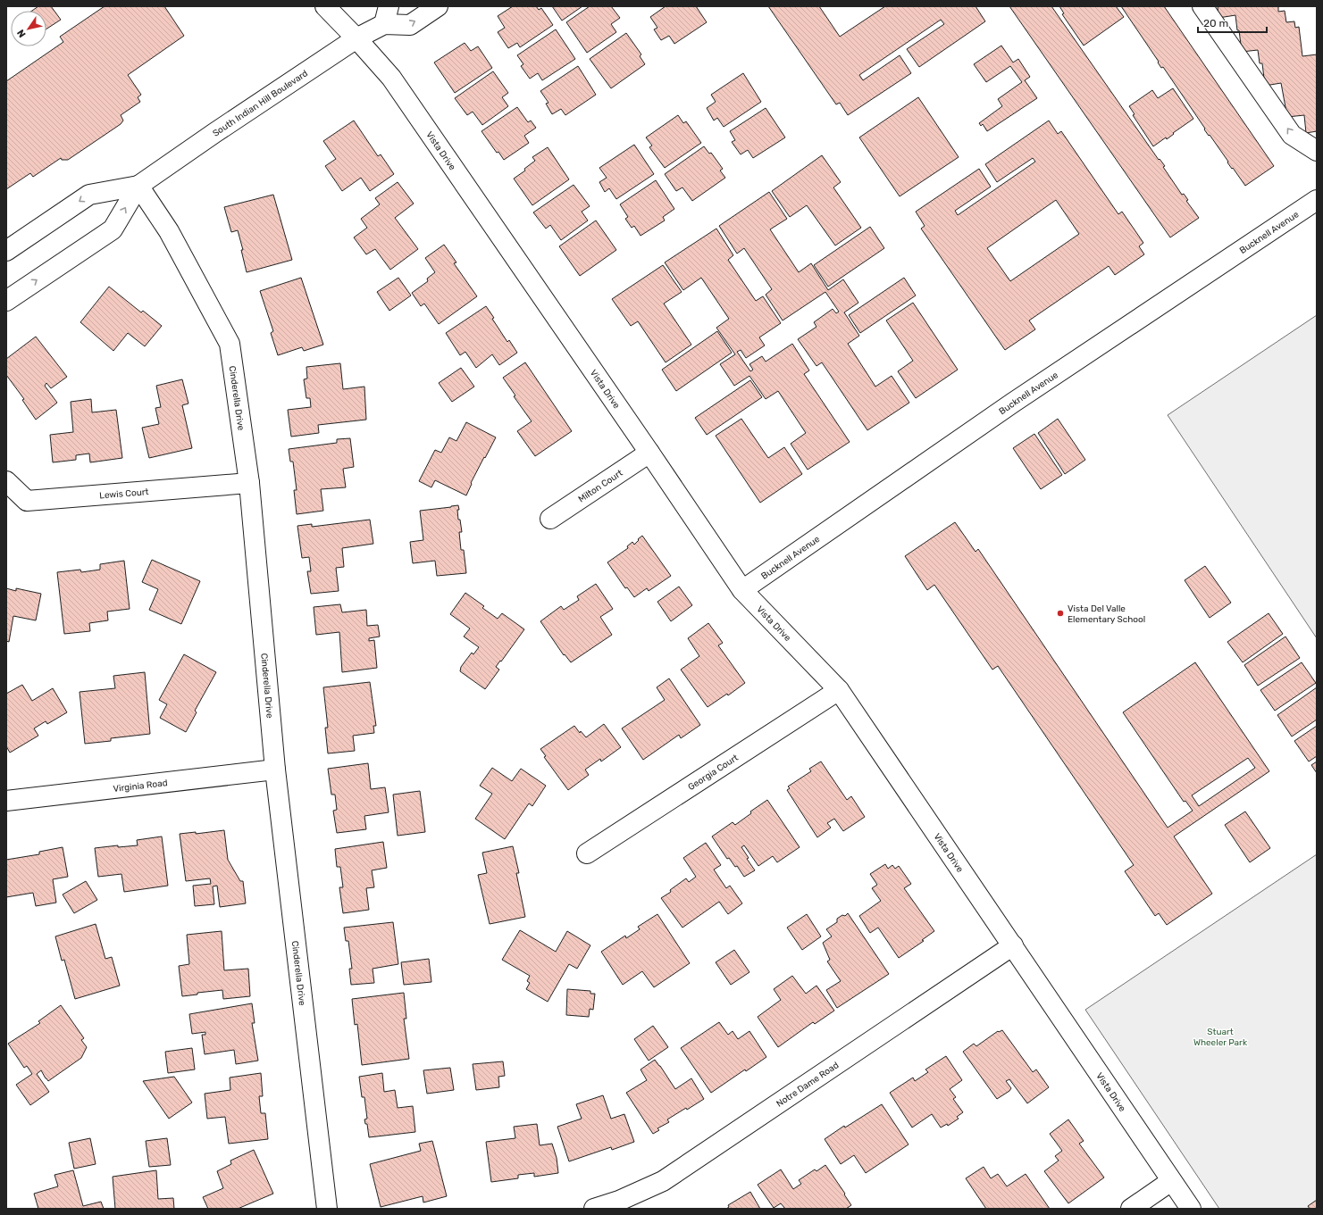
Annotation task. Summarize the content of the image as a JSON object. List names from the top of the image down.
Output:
{
  "streets": {
    "street": [
      "South Indian Hill Boulevard",
      "Vista Drive",
      "Bucknell Avenue",
      "Cinderella Drive",
      "Milton Court",
      "Lewis Court",
      "Georgia Court",
      "Virginia Road",
      "Notre Dame Road"
    ]
  },
  "crossings": [
    ["South Indian Hill Boulevard", "Vista Drive"],
    ["South Indian Hill Boulevard", "Cinderella Drive"],
    ["Vista Drive", "Bucknell Avenue"],
    ["Vista Drive", "Milton Court"],
    ["Vista Drive", "Georgia Court"],
    ["Vista Drive", "Notre Dame Road"],
    ["Cinderella Drive", "Lewis Court"],
    ["Cinderella Drive", "Virginia Road"]
  ],
  "parks": ["Stuart Wheeler Park"],
  "places": ["Vista Del Valle Elementary School"],
  "scale_bar": "20 m",
  "north": "bottom left"
}
